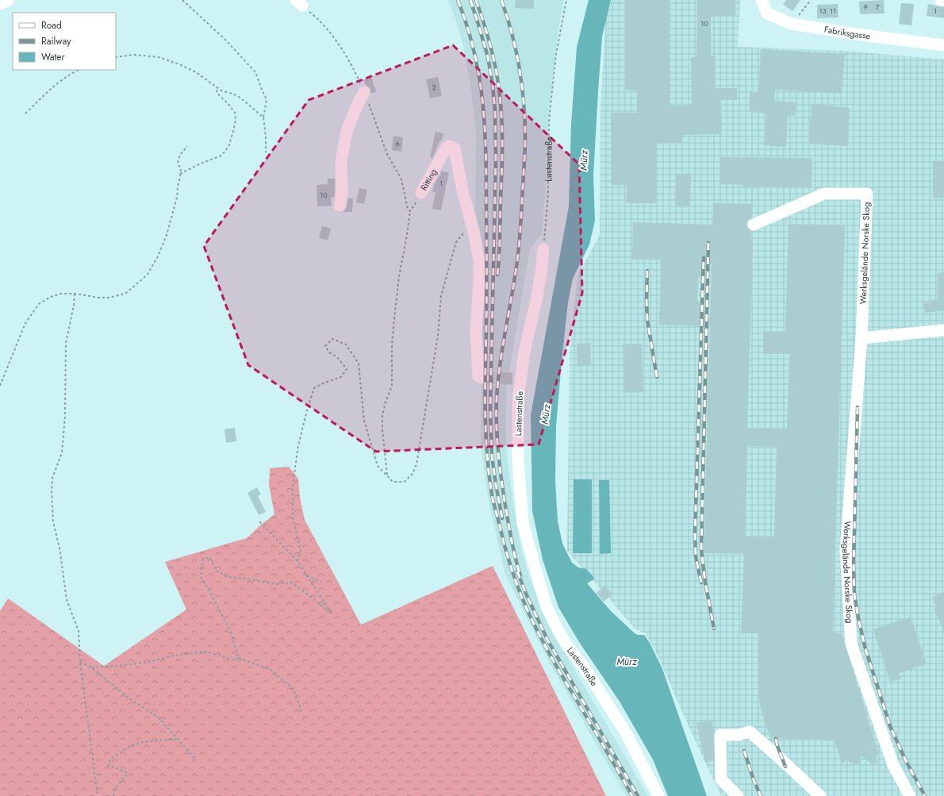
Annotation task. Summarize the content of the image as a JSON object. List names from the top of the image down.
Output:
{
  "streets": {
    "street": [
      "Fabriksgasse",
      "Lastenstraße",
      "Ritting",
      "Werksgelände Norske Skog"
    ]
  },
  "water": ["Mürz"],
  "house_numbers": [
    "9",
    "7",
    "13",
    "11",
    "1",
    "10",
    "2",
    "6",
    "1",
    "10"
  ],
  "legend": ["Road", "Railway", "Water"]
}
